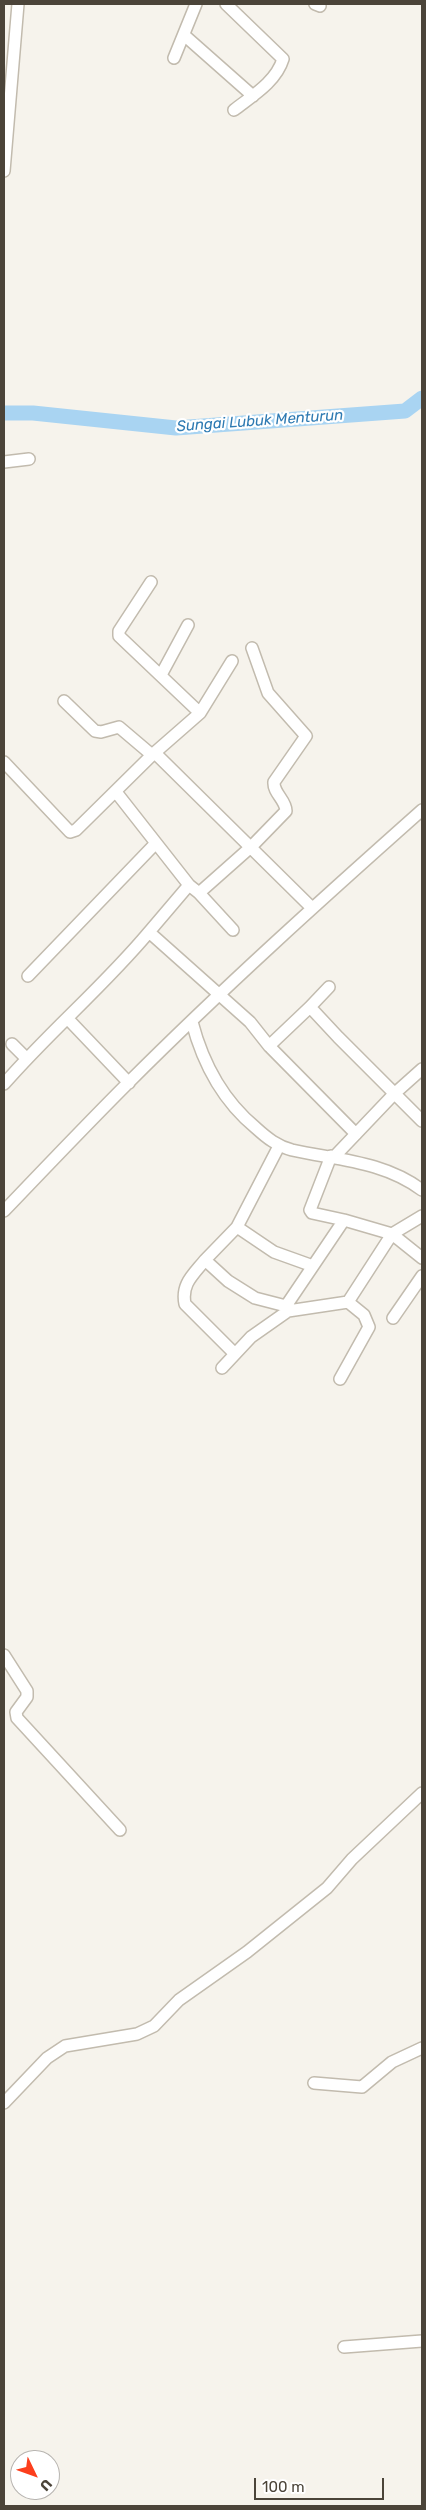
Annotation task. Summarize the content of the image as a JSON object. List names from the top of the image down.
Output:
{
  "water": ["Sungai Lubuk Menturun"],
  "scale_bar": "100 m",
  "north": "bottom right"
}
